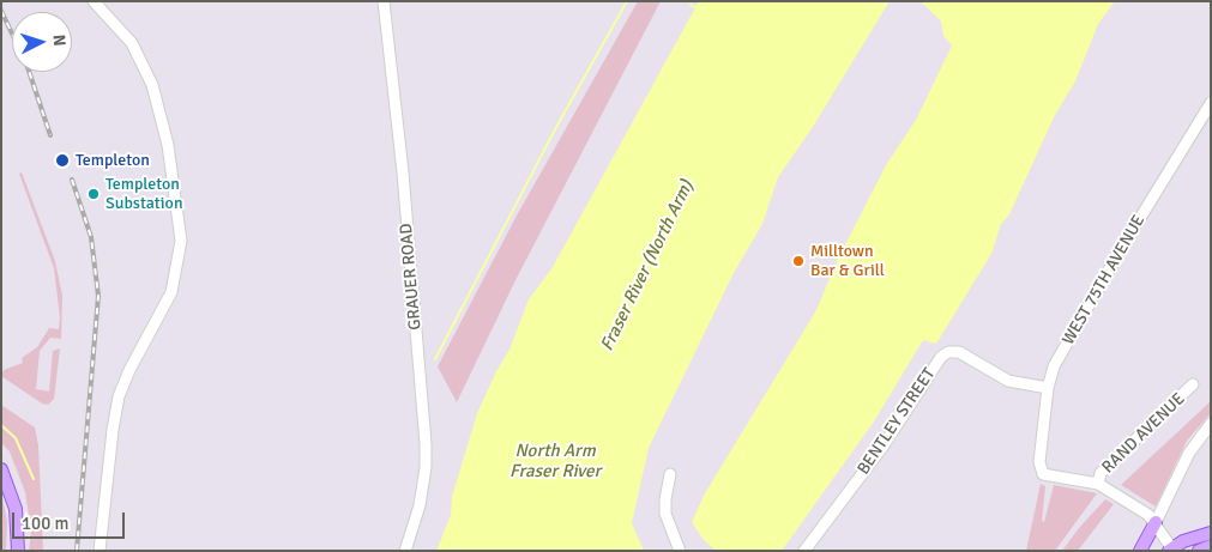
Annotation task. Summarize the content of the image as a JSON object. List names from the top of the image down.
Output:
{
  "streets": {
    "street": [
      "GRAUER ROAD",
      "WEST 75TH AVENUE",
      "BENTLEY STREET",
      "RAND AVENUE"
    ]
  },
  "crossings": [
    ["WEST 75TH AVENUE", "BENTLEY STREET"],
    ["WEST 75TH AVENUE", "RAND AVENUE"]
  ],
  "water": ["Fraser River (North Arm)", "North Arm Fraser River"],
  "places": ["Templeton", "Templeton Substation", "Milltown Bar & Grill"],
  "scale_bar": "100 m",
  "north": "right"
}
